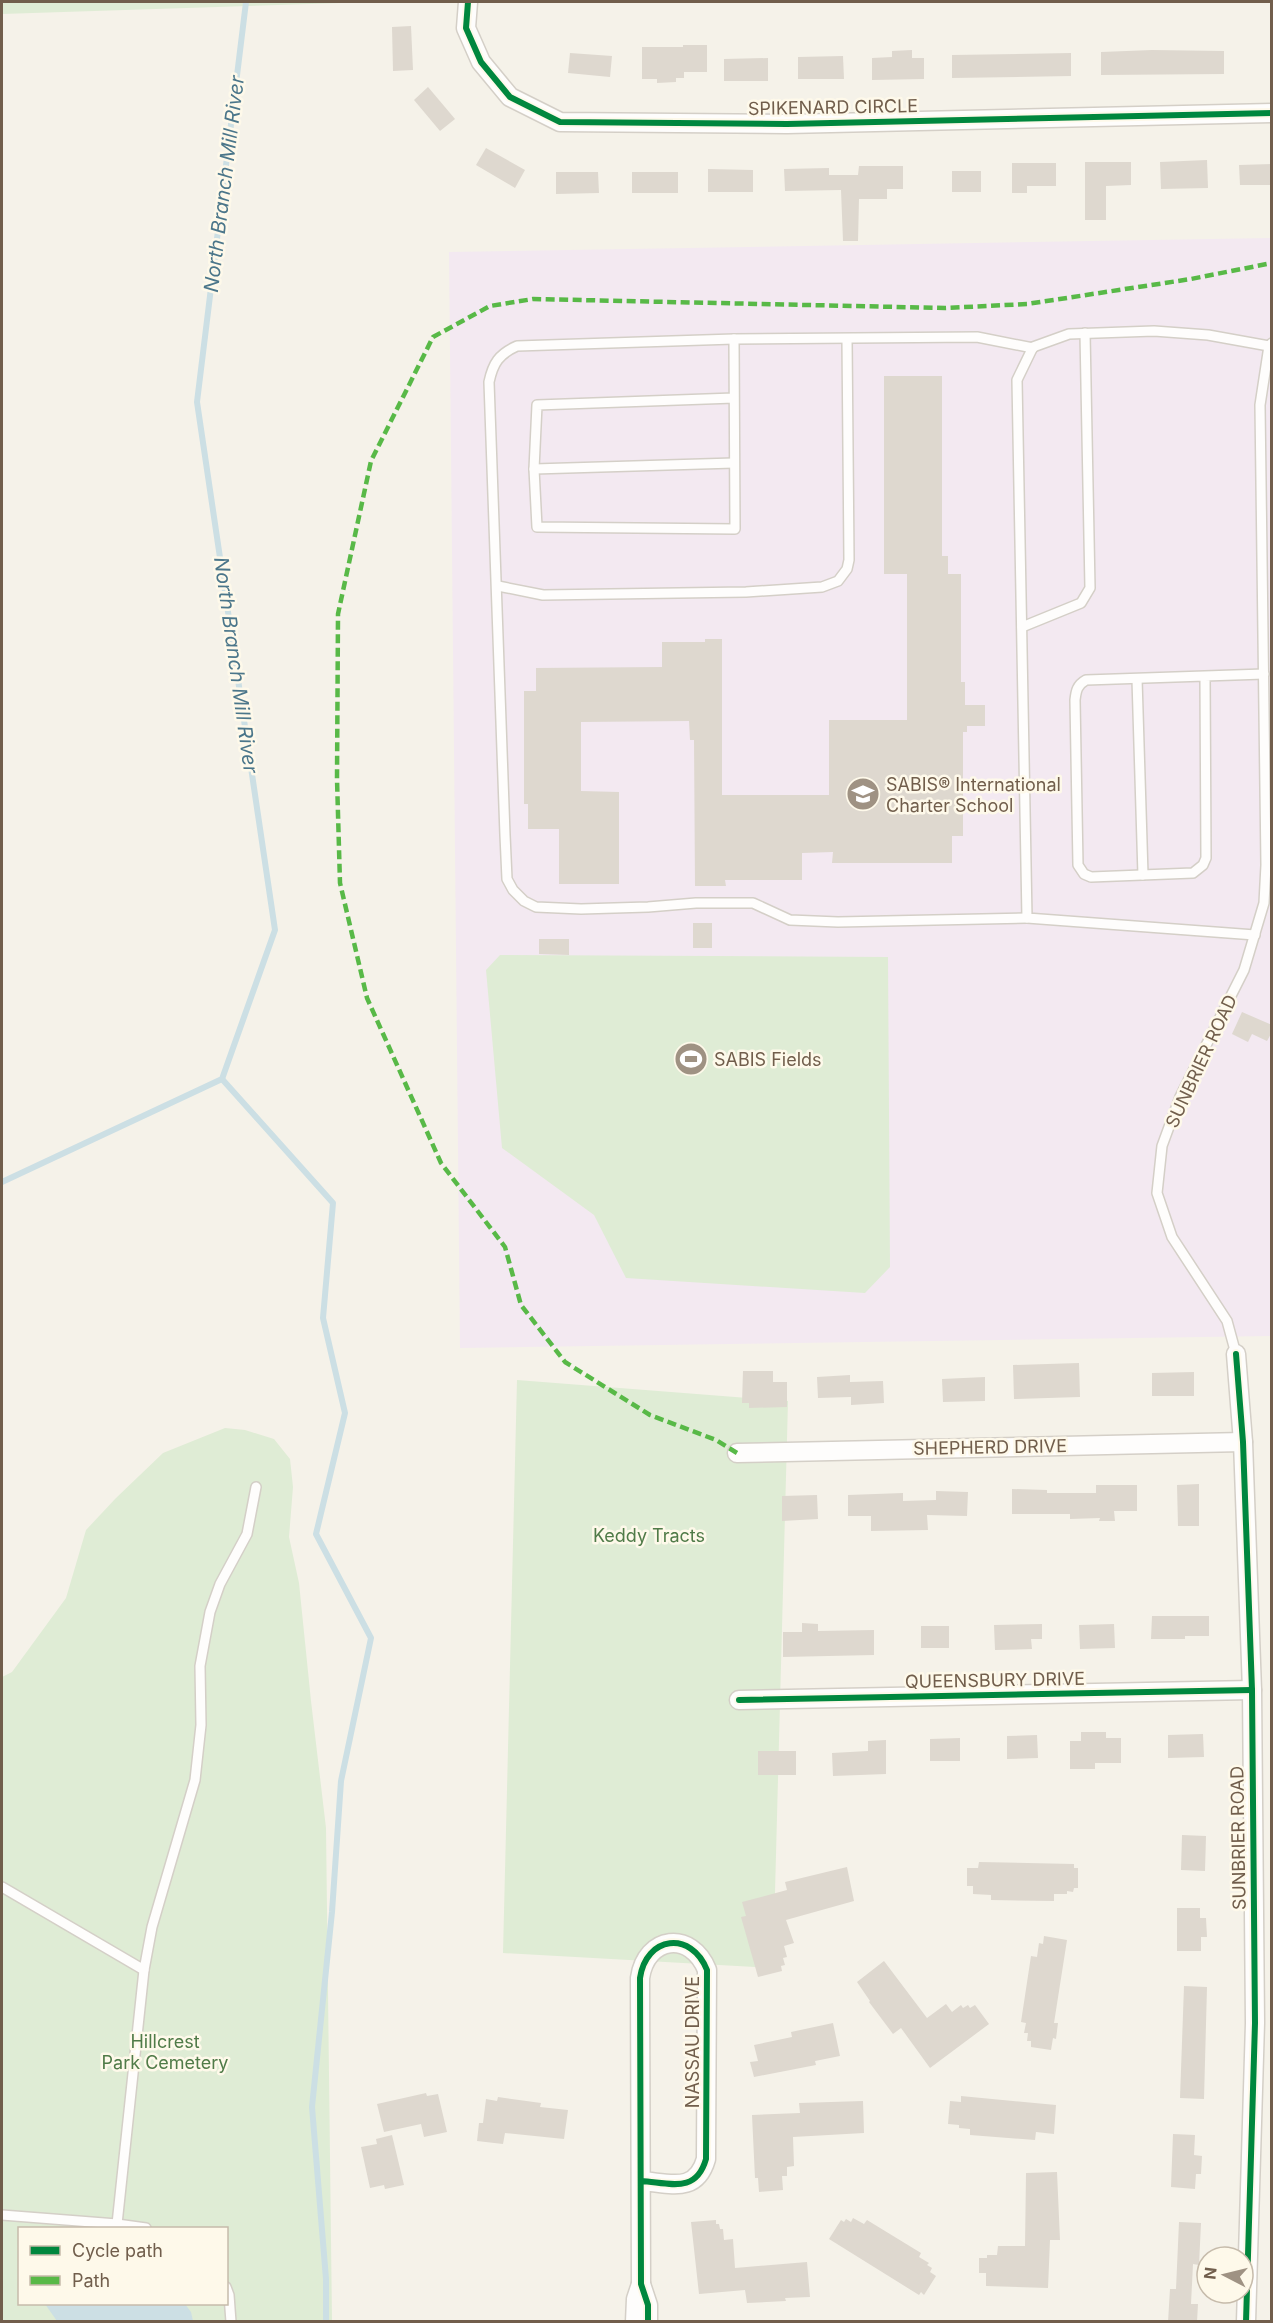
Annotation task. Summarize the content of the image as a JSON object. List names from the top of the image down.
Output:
{
  "streets": {
    "street": [
      "SPIKENARD CIRCLE",
      "SUNBRIER ROAD",
      "SHEPHERD DRIVE",
      "QUEENSBURY DRIVE",
      "NASSAU DRIVE"
    ]
  },
  "crossings": [
    ["SUNBRIER ROAD", "SHEPHERD DRIVE"],
    ["SUNBRIER ROAD", "QUEENSBURY DRIVE"]
  ],
  "water": ["North Branch Mill River"],
  "parks": ["Keddy Tracts", "Hillcrest Park Cemetery"],
  "places": {
    "school or university": ["SABIS® International Charter School"],
    "sports": ["SABIS Fields"]
  },
  "legend": ["Cycle path", "Path"],
  "north": "left"
}
